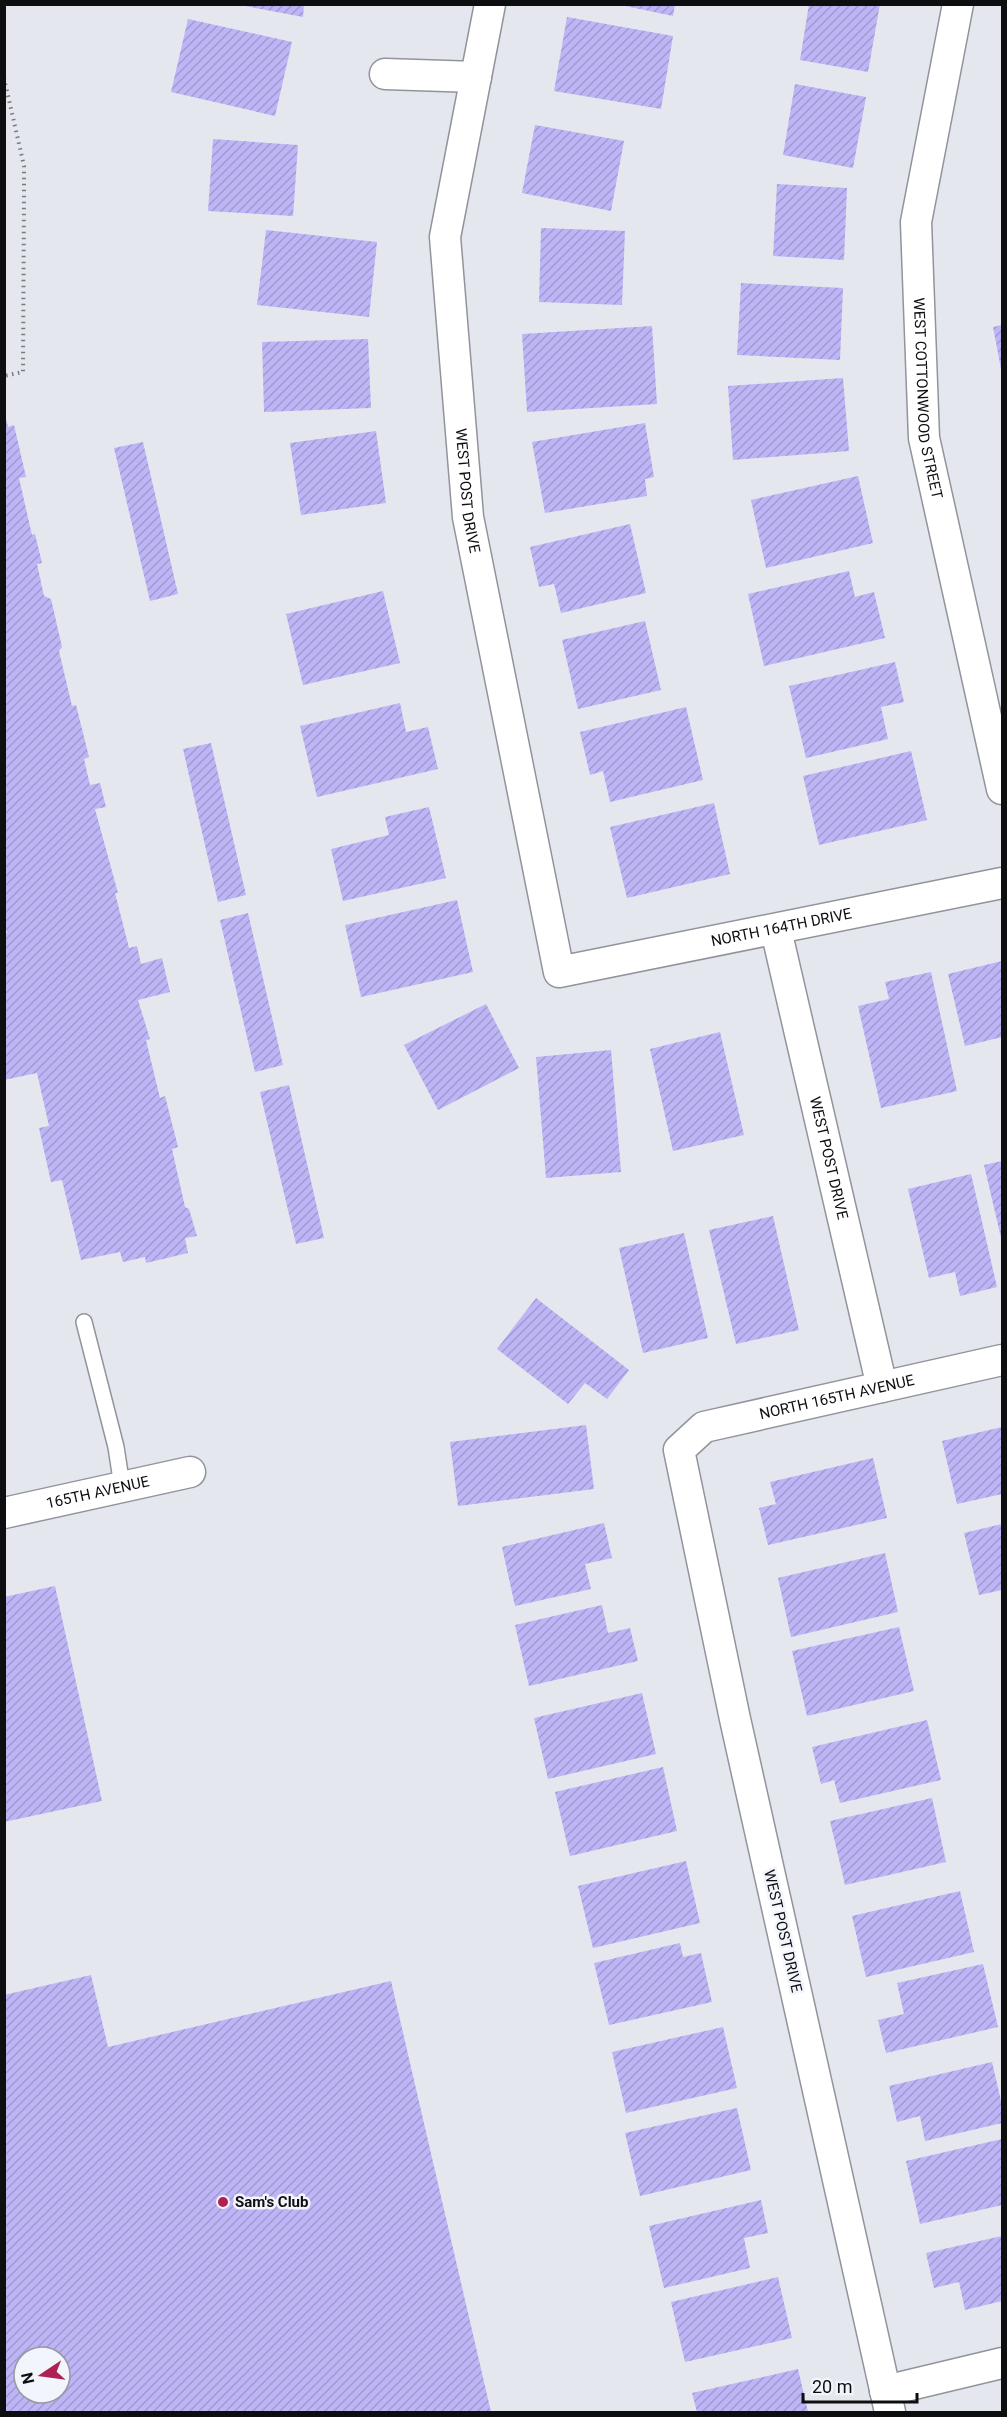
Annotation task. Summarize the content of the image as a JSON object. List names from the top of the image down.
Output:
{
  "streets": {
    "street": [
      "WEST COTTONWOOD STREET",
      "WEST POST DRIVE",
      "NORTH 164TH DRIVE",
      "NORTH 165TH AVENUE",
      "165TH AVENUE"
    ]
  },
  "crossings": [
    ["WEST POST DRIVE", "NORTH 164TH DRIVE"],
    ["WEST POST DRIVE", "NORTH 165TH AVENUE"]
  ],
  "places": ["Sam's Club"],
  "scale_bar": "20 m",
  "north": "left"
}
